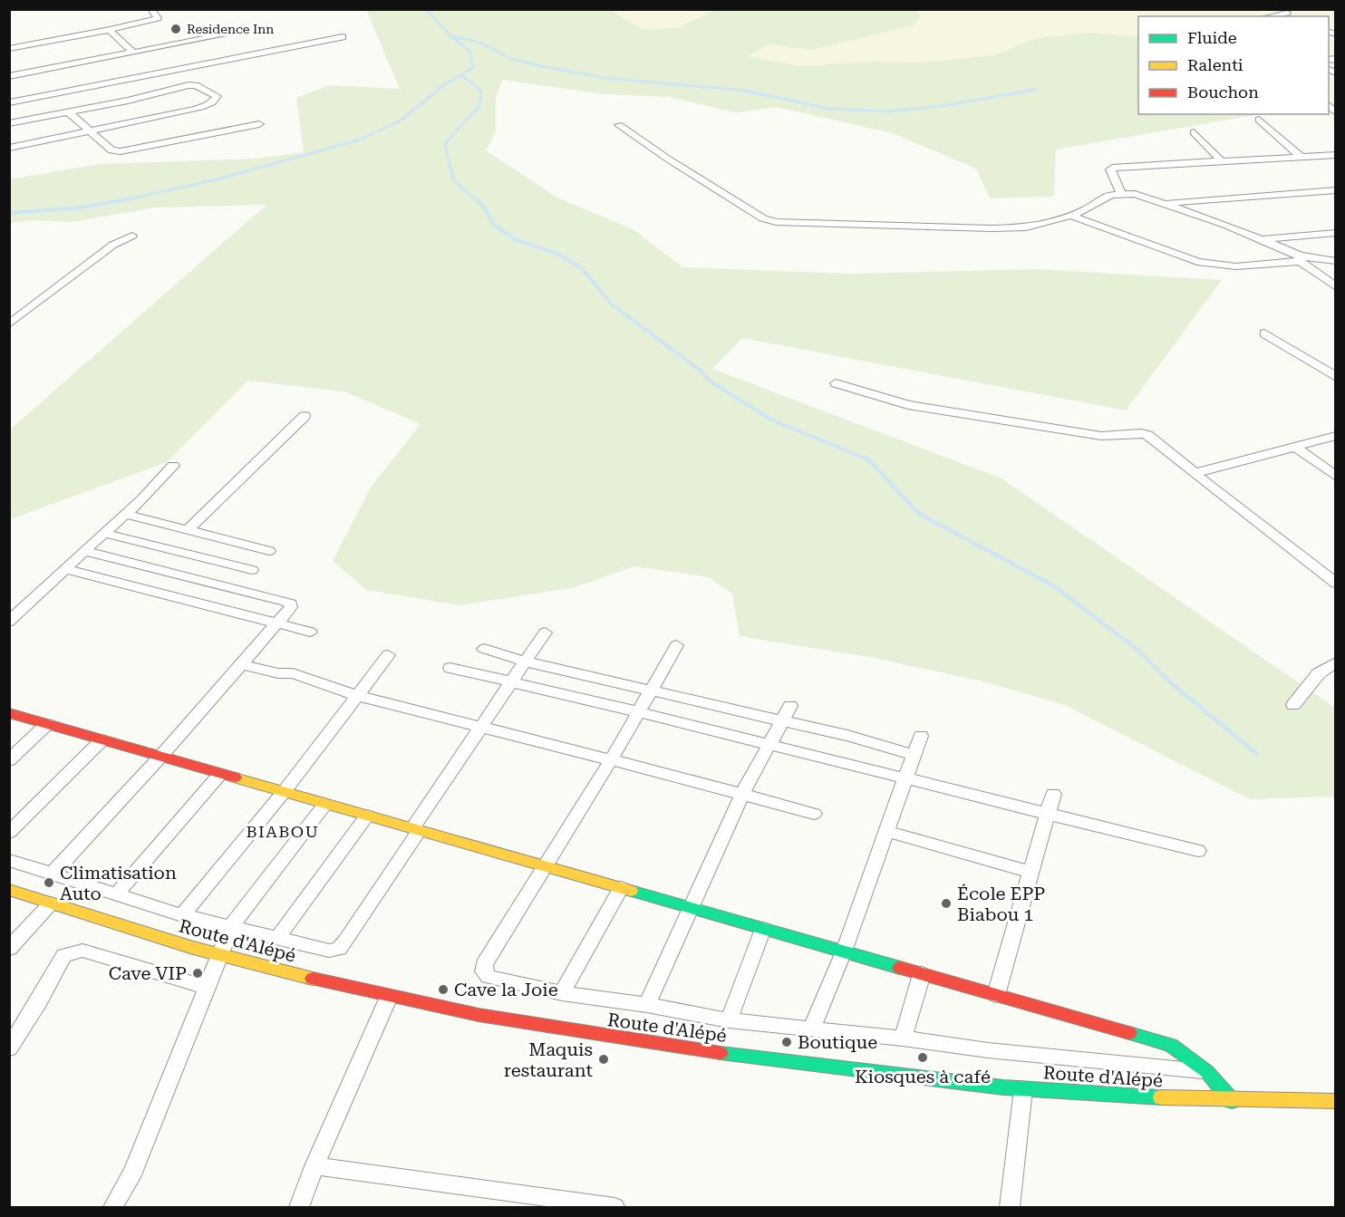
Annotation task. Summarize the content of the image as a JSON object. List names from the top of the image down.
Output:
{
  "streets": {
    "street": ["Route d'Alépé"]
  },
  "districts": ["BIABOU"],
  "places": [
    "Residence Inn",
    "Climatisation Auto",
    "École EPP Biabou 1",
    "Cave VIP",
    "Cave la Joie",
    "Boutique",
    "Kiosques à café",
    "Maquis restaurant"
  ],
  "legend": ["Fluide", "Ralenti", "Bouchon"]
}
